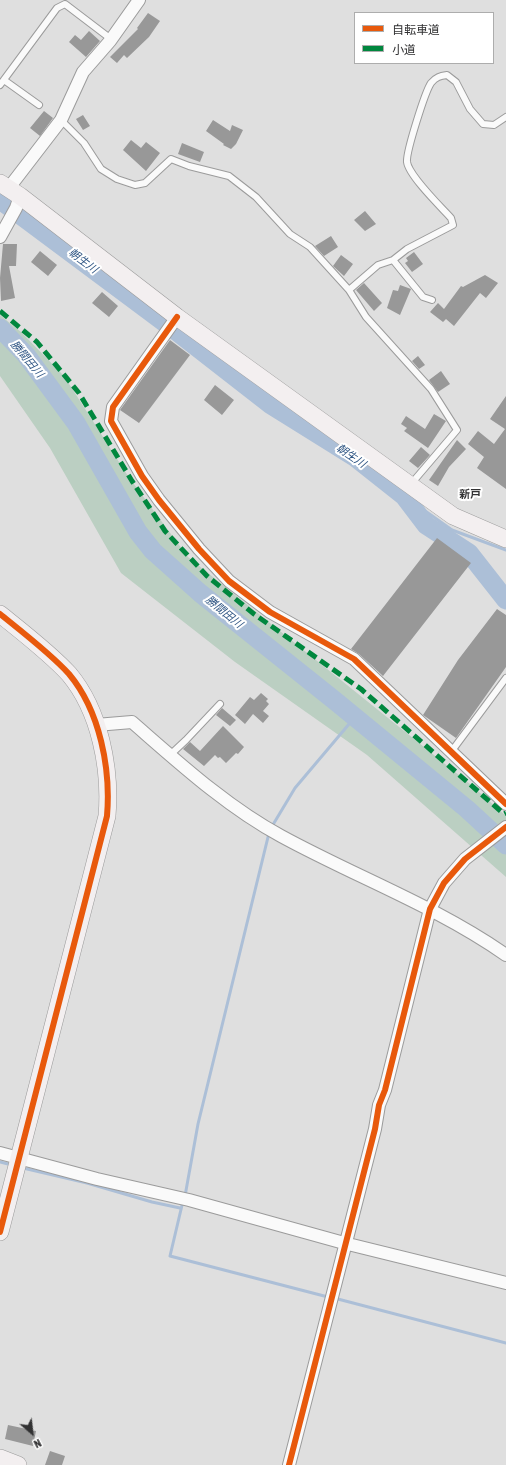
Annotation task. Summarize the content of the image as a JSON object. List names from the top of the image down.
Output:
{
  "districts": ["新戸"],
  "water": ["朝生川", "勝間田川"],
  "legend": ["自転車道", "小道"],
  "north": "bottom right"
}
